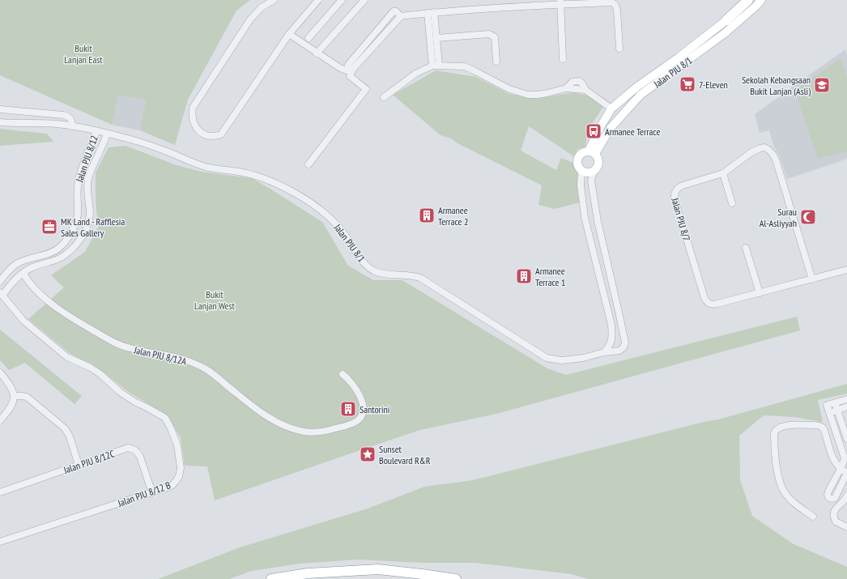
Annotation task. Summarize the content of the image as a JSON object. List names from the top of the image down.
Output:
{
  "streets": {
    "main road": ["Jalan PJU 8/1"],
    "street": [
      "Jalan PJU 8/12",
      "Jalan PJU 8/7",
      "Jalan PJU 8/12A",
      "Jalan PJU 8/12C",
      "Jalan PJU 8/12 B"
    ]
  },
  "crossings": [
    ["Jalan PJU 8/1", "Jalan PJU 8/12"],
    ["Jalan PJU 8/12", "Jalan PJU 8/12A"],
    ["Jalan PJU 8/12", "Jalan PJU 8/12 B"],
    ["Jalan PJU 8/12C", "Jalan PJU 8/12 B"]
  ],
  "parks": ["Bukit Lanjan East", "Bukit Lanjan West"],
  "places": {
    "supermarket": ["7-Eleven"],
    "school or university": ["Sekolah Kebangsaan Bukit Lanjan (Asli)"],
    "bus stop": ["Armanee Terrace"],
    "building": ["Armanee Terrace 2", "Armanee Terrace 1", "Santorini"],
    "mosque": ["Surau Al-Asliyyah"],
    "office": ["MK Land - Rafflesia Sales Gallery"],
    "place": ["Sunset Boulevard R&R"]
  }
}
